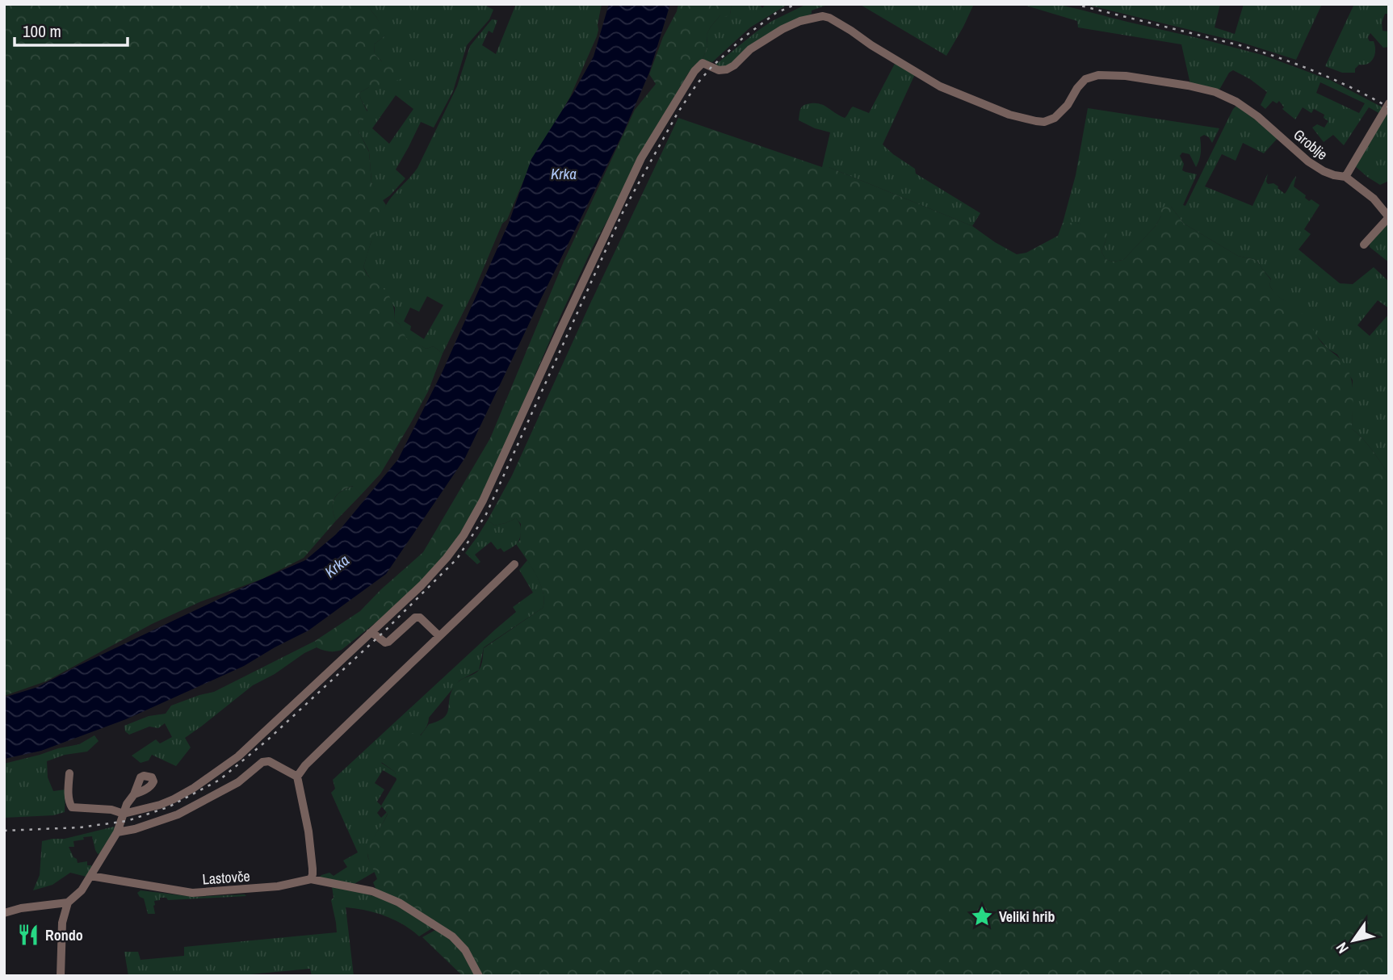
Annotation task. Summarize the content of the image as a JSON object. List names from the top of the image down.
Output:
{
  "streets": {
    "street": ["Groblje", "Lastovče"]
  },
  "water": ["Krka"],
  "places": {
    "place": ["Veliki hrib"],
    "restaurant": ["Rondo"]
  },
  "scale_bar": "100 m",
  "north": "bottom left"
}
